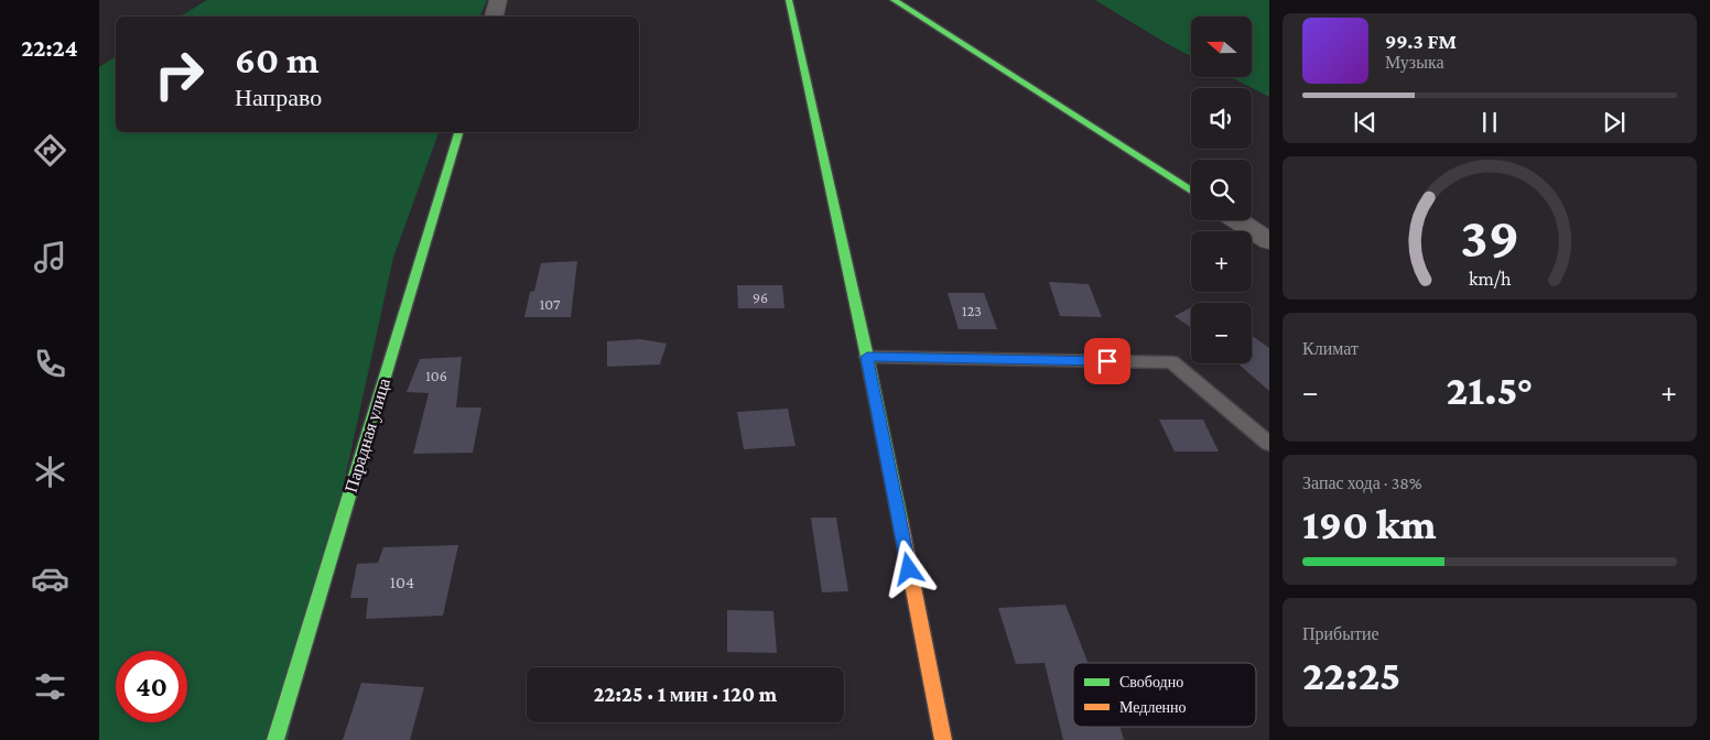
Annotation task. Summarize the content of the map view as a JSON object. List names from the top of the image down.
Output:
{
  "streets": {
    "street": ["Парадная улица"]
  },
  "house_numbers": [
    "96",
    "107",
    "123",
    "106",
    "104"
  ],
  "legend": ["Свободно", "Медленно"],
  "north": "left",
  "page": {
    "tabs": "22:24",
    "map_buttons": ["+", "−"],
    "turn": ["60 m", "Направо"],
    "song": ["99.3 FM", "Музыка"],
    "tile": [
      "Климат",
      ["Запас хода · 38%", "190 km"],
      ["Прибытие", "22:25"]
    ],
    "heat": ["−", "21.5°", "+"],
    "limit": "40",
    "trip": "22:25 · 1 мин · 120 m",
    "gauge": ["39", "km/h"]
  }
}
